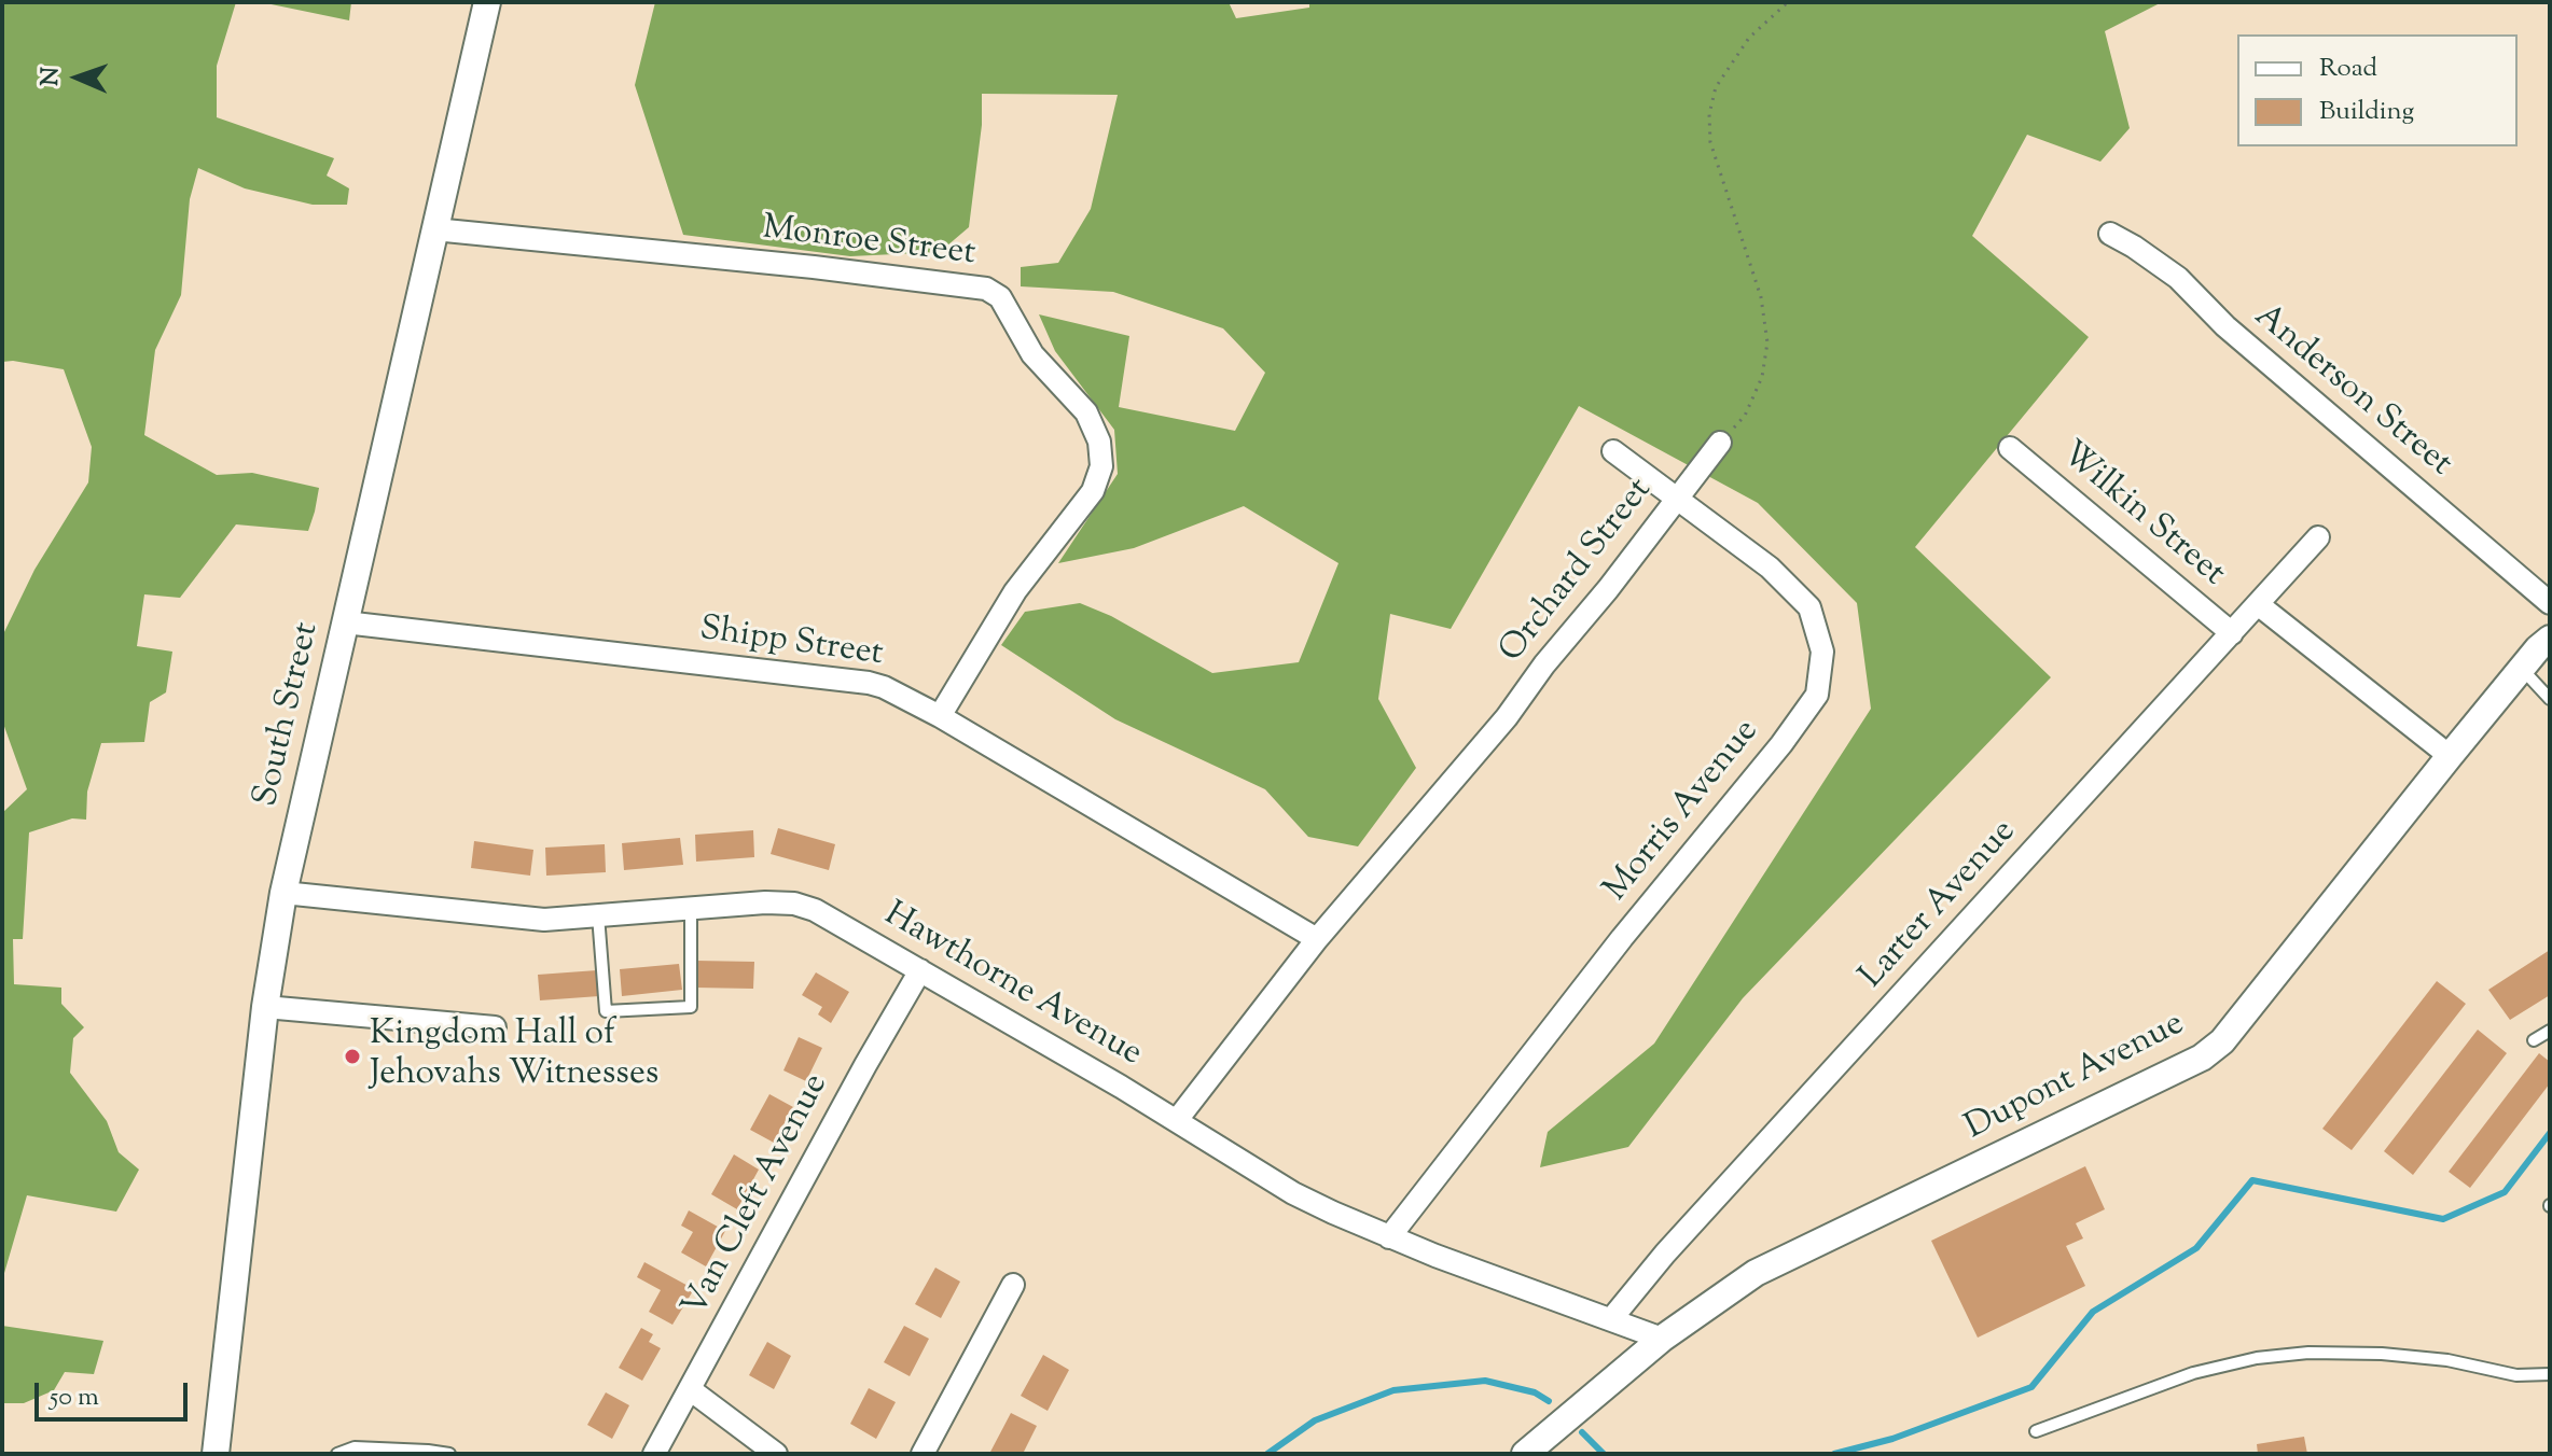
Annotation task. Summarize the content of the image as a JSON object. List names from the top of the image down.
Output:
{
  "streets": {
    "street": [
      "Monroe Street",
      "Anderson Street",
      "Wilkin Street",
      "Orchard Street",
      "Shipp Street",
      "South Street",
      "Morris Avenue",
      "Larter Avenue",
      "Hawthorne Avenue",
      "Dupont Avenue",
      "Van Cleft Avenue"
    ]
  },
  "crossings": [
    ["Monroe Street", "Shipp Street"],
    ["Monroe Street", "South Street"],
    ["Wilkin Street", "Larter Avenue"],
    ["Wilkin Street", "Dupont Avenue"],
    ["Orchard Street", "Shipp Street"],
    ["Orchard Street", "Morris Avenue"],
    ["Orchard Street", "Hawthorne Avenue"],
    ["Shipp Street", "South Street"],
    ["South Street", "Hawthorne Avenue"],
    ["Morris Avenue", "Hawthorne Avenue"],
    ["Larter Avenue", "Hawthorne Avenue"],
    ["Hawthorne Avenue", "Dupont Avenue"],
    ["Hawthorne Avenue", "Van Cleft Avenue"]
  ],
  "places": ["Kingdom Hall of Jehovahs Witnesses"],
  "legend": ["Road", "Building"],
  "scale_bar": "50 m",
  "north": "left"
}
